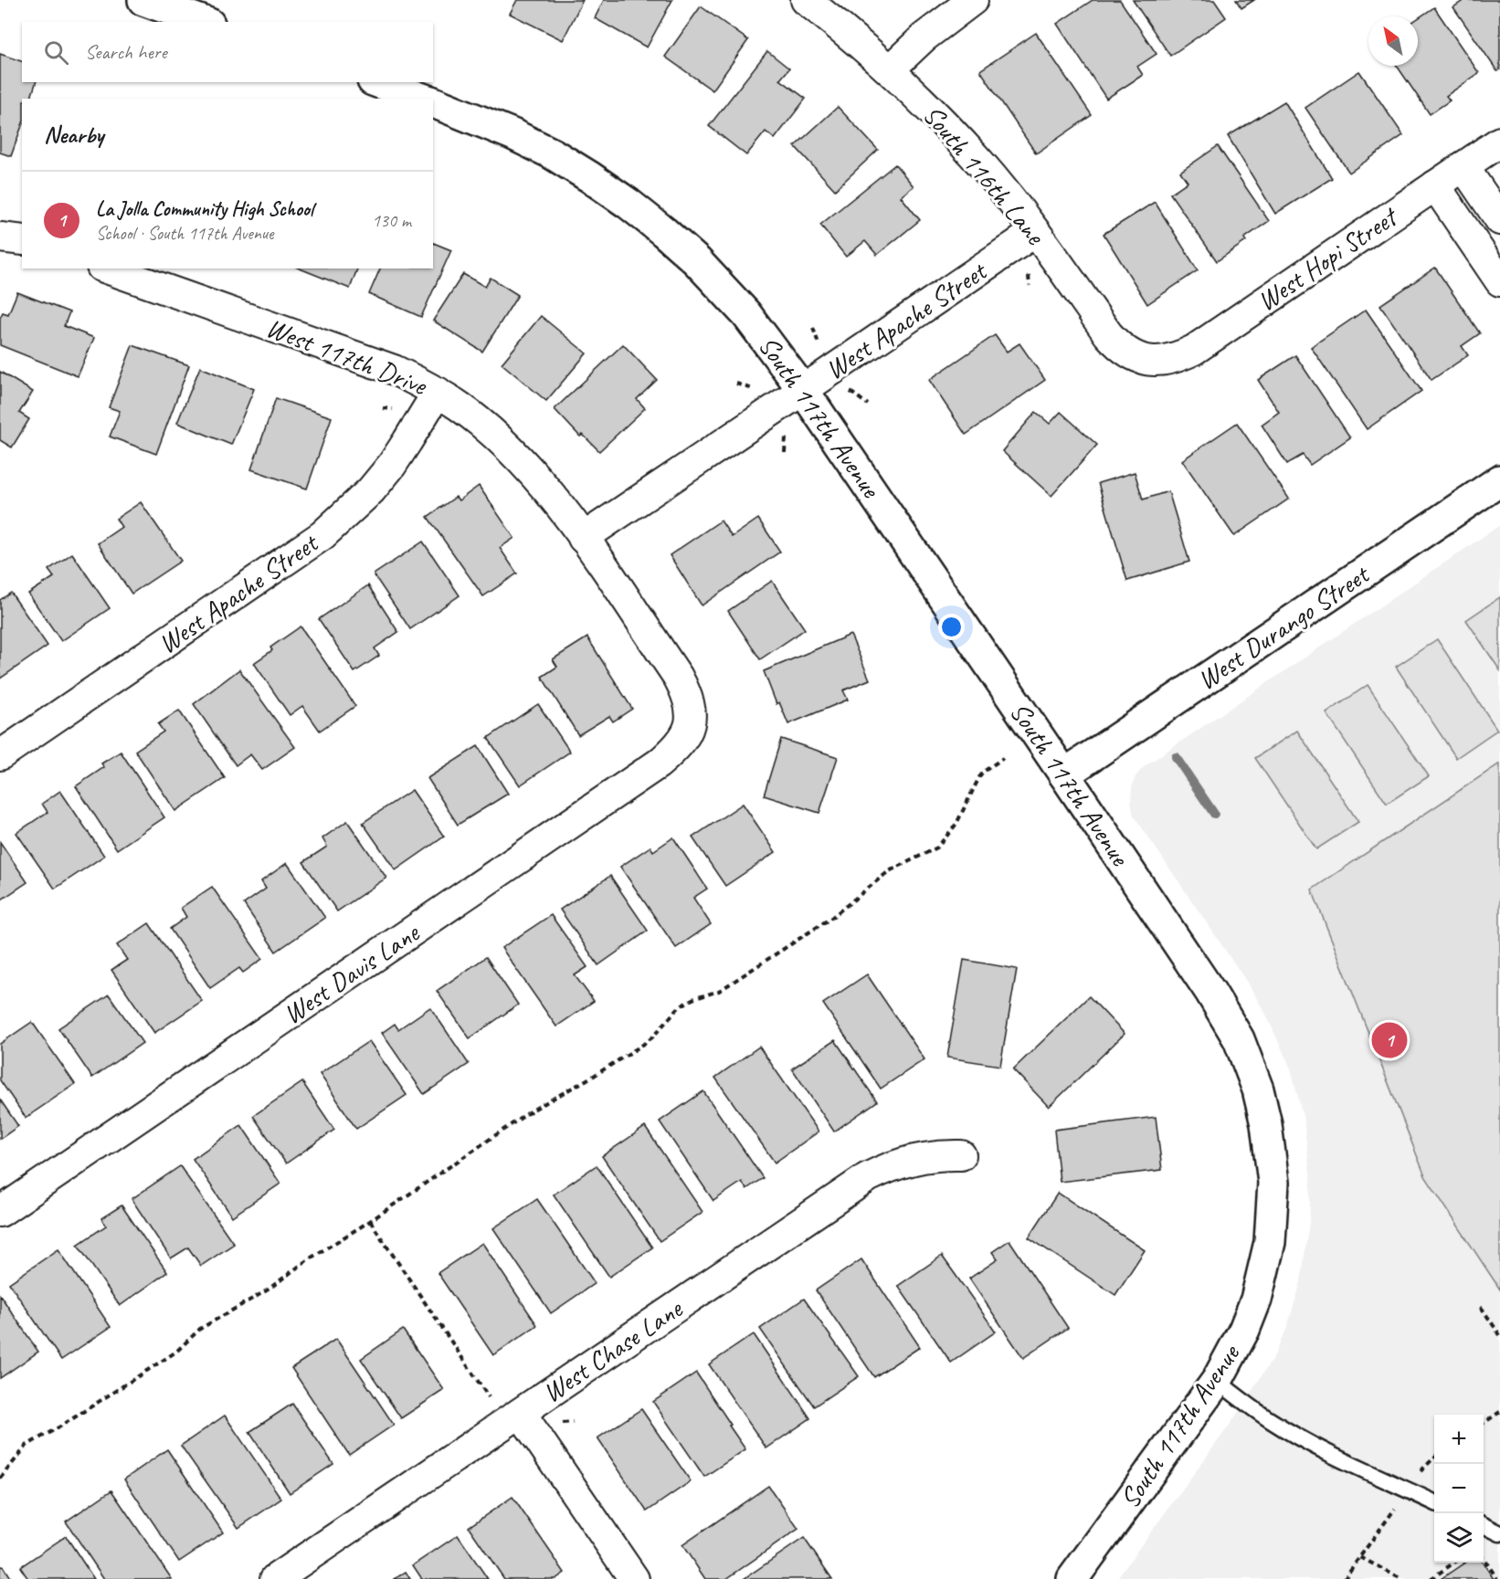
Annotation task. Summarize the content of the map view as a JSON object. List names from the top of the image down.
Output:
{
  "streets": {
    "street": [
      "South 116th Lane",
      "West Hopi Street",
      "West Apache Street",
      "West 117th Drive",
      "South 117th Avenue",
      "West Durango Street",
      "West Davis Lane",
      "West Chase Lane"
    ]
  },
  "crossings": [
    ["South 116th Lane", "West Hopi Street"],
    ["South 116th Lane", "West Apache Street"],
    ["West Apache Street", "West 117th Drive"],
    ["West Apache Street", "South 117th Avenue"],
    ["West 117th Drive", "West Davis Lane"],
    ["South 117th Avenue", "West Durango Street"]
  ],
  "north": "top left",
  "page": {
    "search": "Search here",
    "heading": "Nearby",
    "list": [
      {
        "mark": "1",
        "name": "La Jolla Community High School",
        "note": "School · South 117th Avenue",
        "value": "130 m"
      }
    ],
    "pins": "1",
    "map_buttons": ["+", "−"]
  }
}
